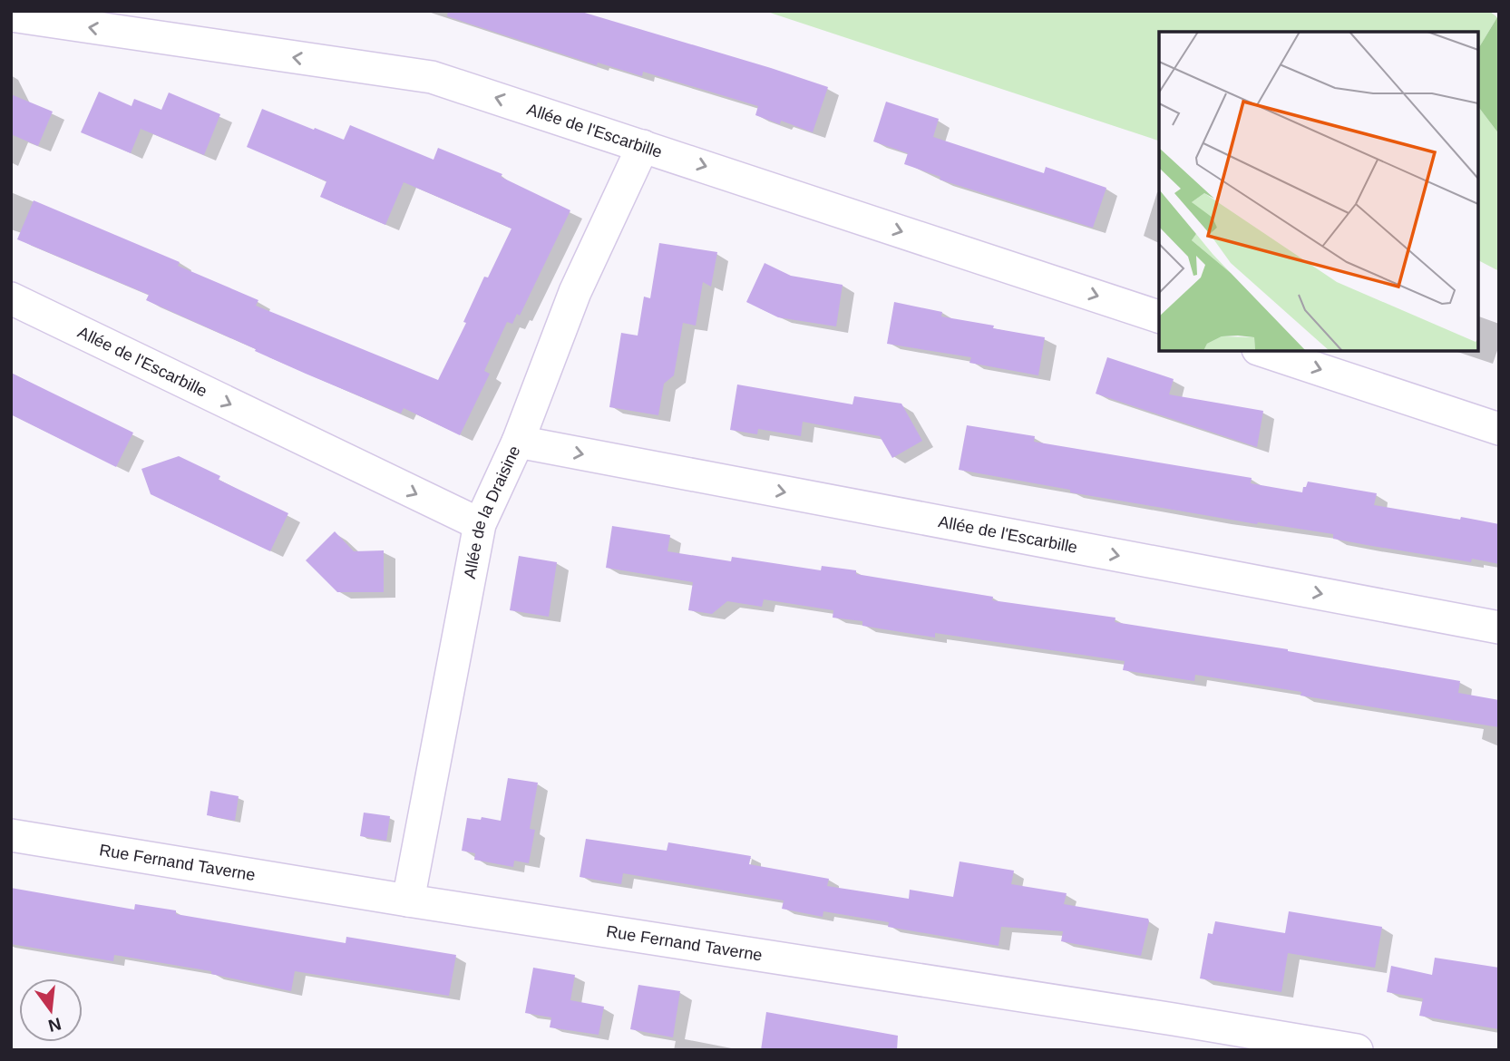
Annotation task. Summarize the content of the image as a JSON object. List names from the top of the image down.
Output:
{
  "streets": {
    "street": ["Allée de l'Escarbille", "Allée de la Draisine", "Rue Fernand Taverne"]
  },
  "crossings": [
    ["Allée de l'Escarbille", "Allée de la Draisine"],
    ["Allée de la Draisine", "Rue Fernand Taverne"]
  ],
  "north": "bottom"
}
